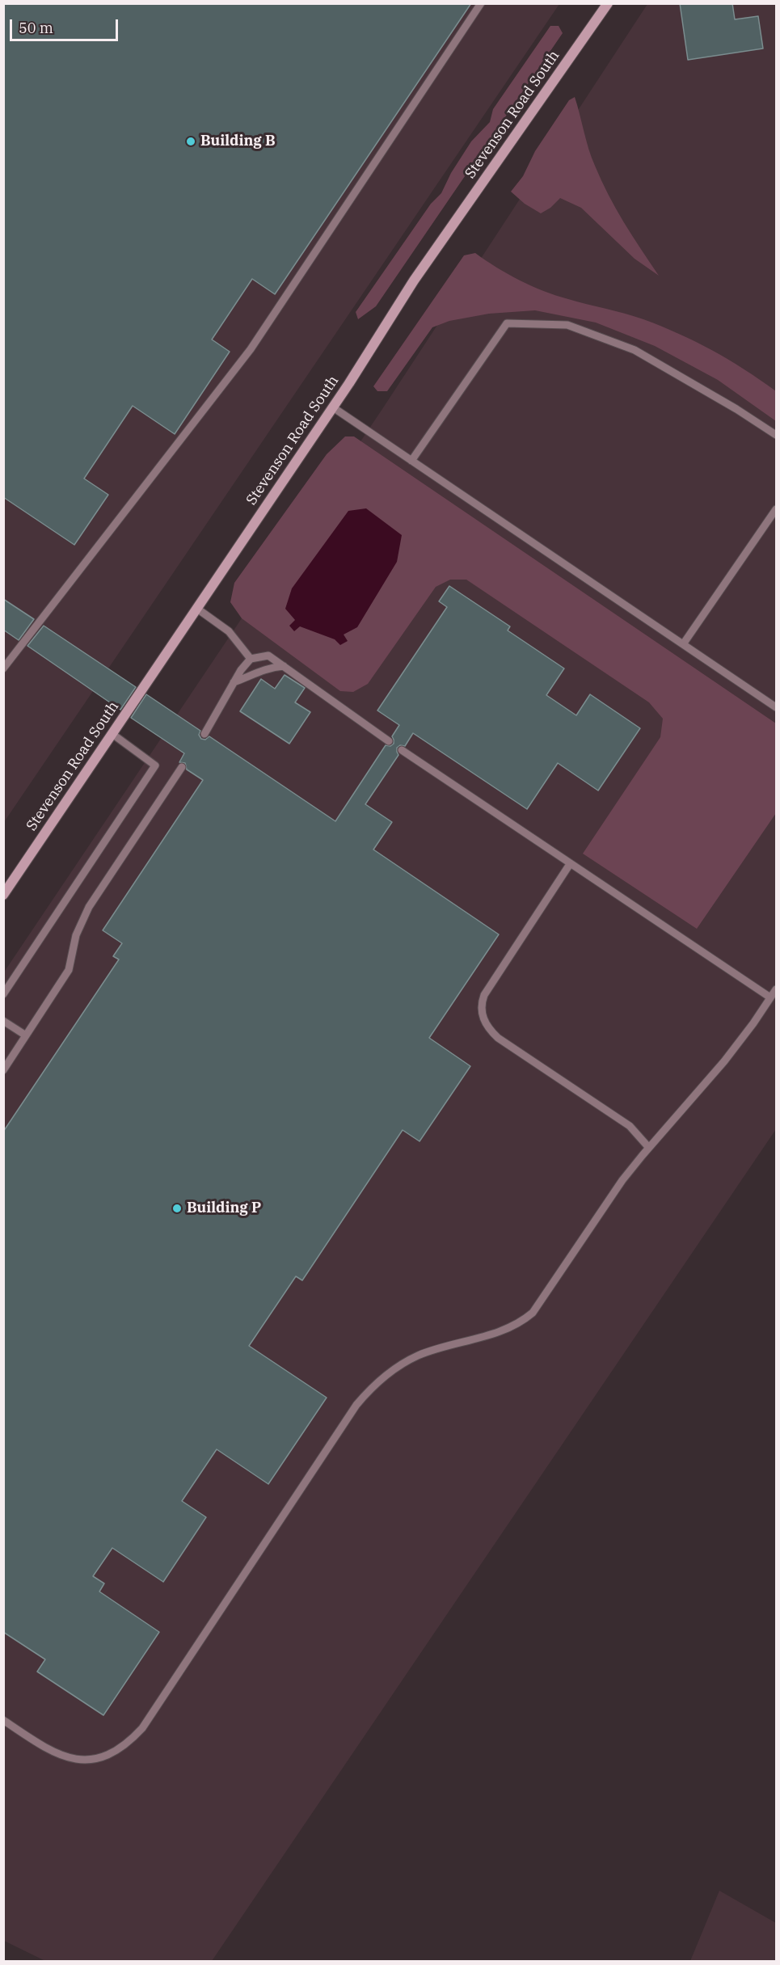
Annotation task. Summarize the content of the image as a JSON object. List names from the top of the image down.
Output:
{
  "streets": {
    "main road": ["Stevenson Road South"]
  },
  "places": ["Building B", "Building P"],
  "scale_bar": "50 m"
}
